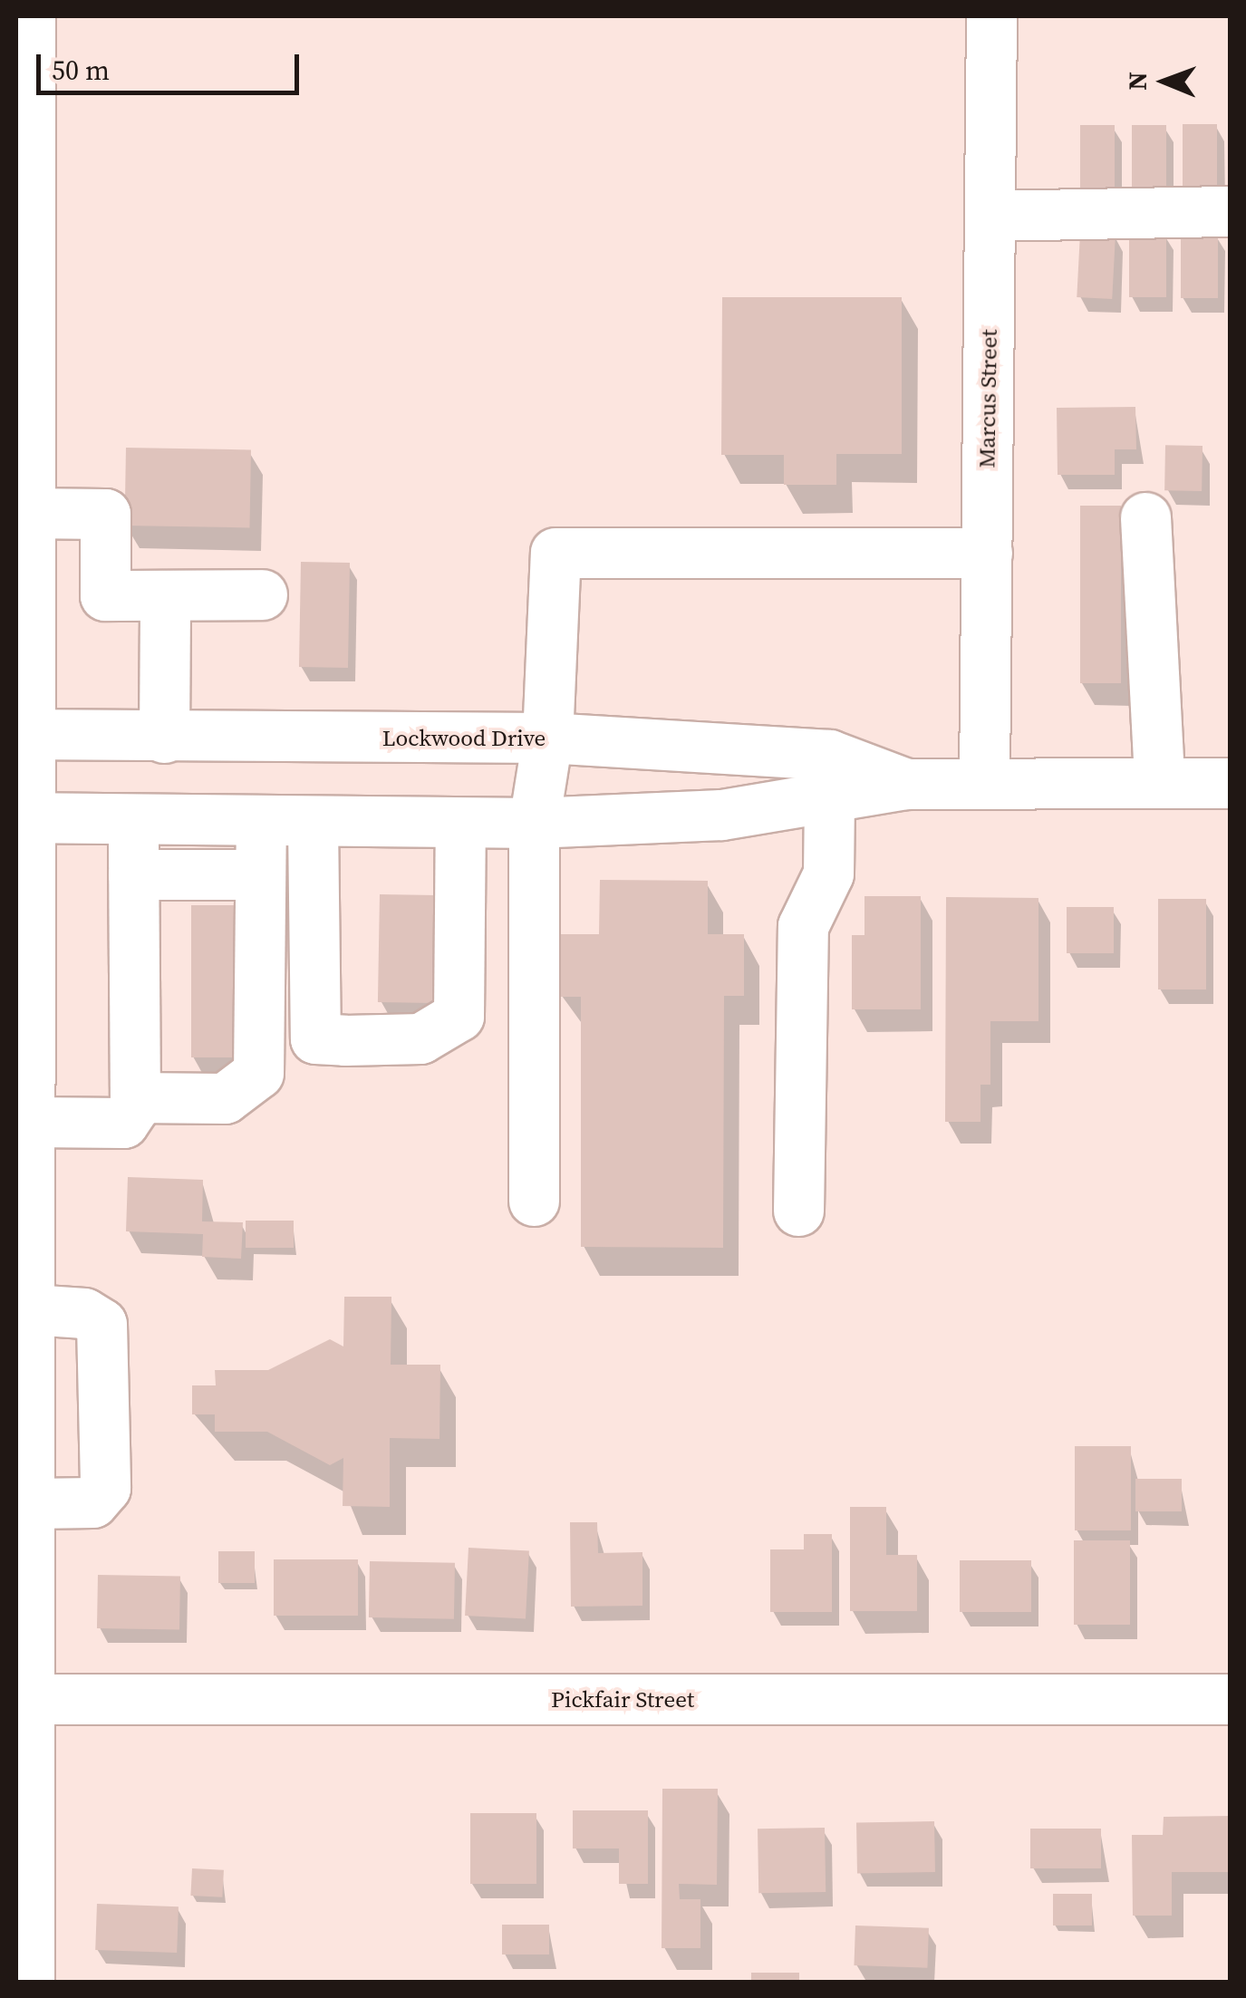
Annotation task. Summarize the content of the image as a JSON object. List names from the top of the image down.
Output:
{
  "streets": {
    "main road": ["Marcus Street", "Lockwood Drive", "Pickfair Street"]
  },
  "crossings": [
    ["Marcus Street", "Lockwood Drive"]
  ],
  "scale_bar": "50 m",
  "north": "left"
}
